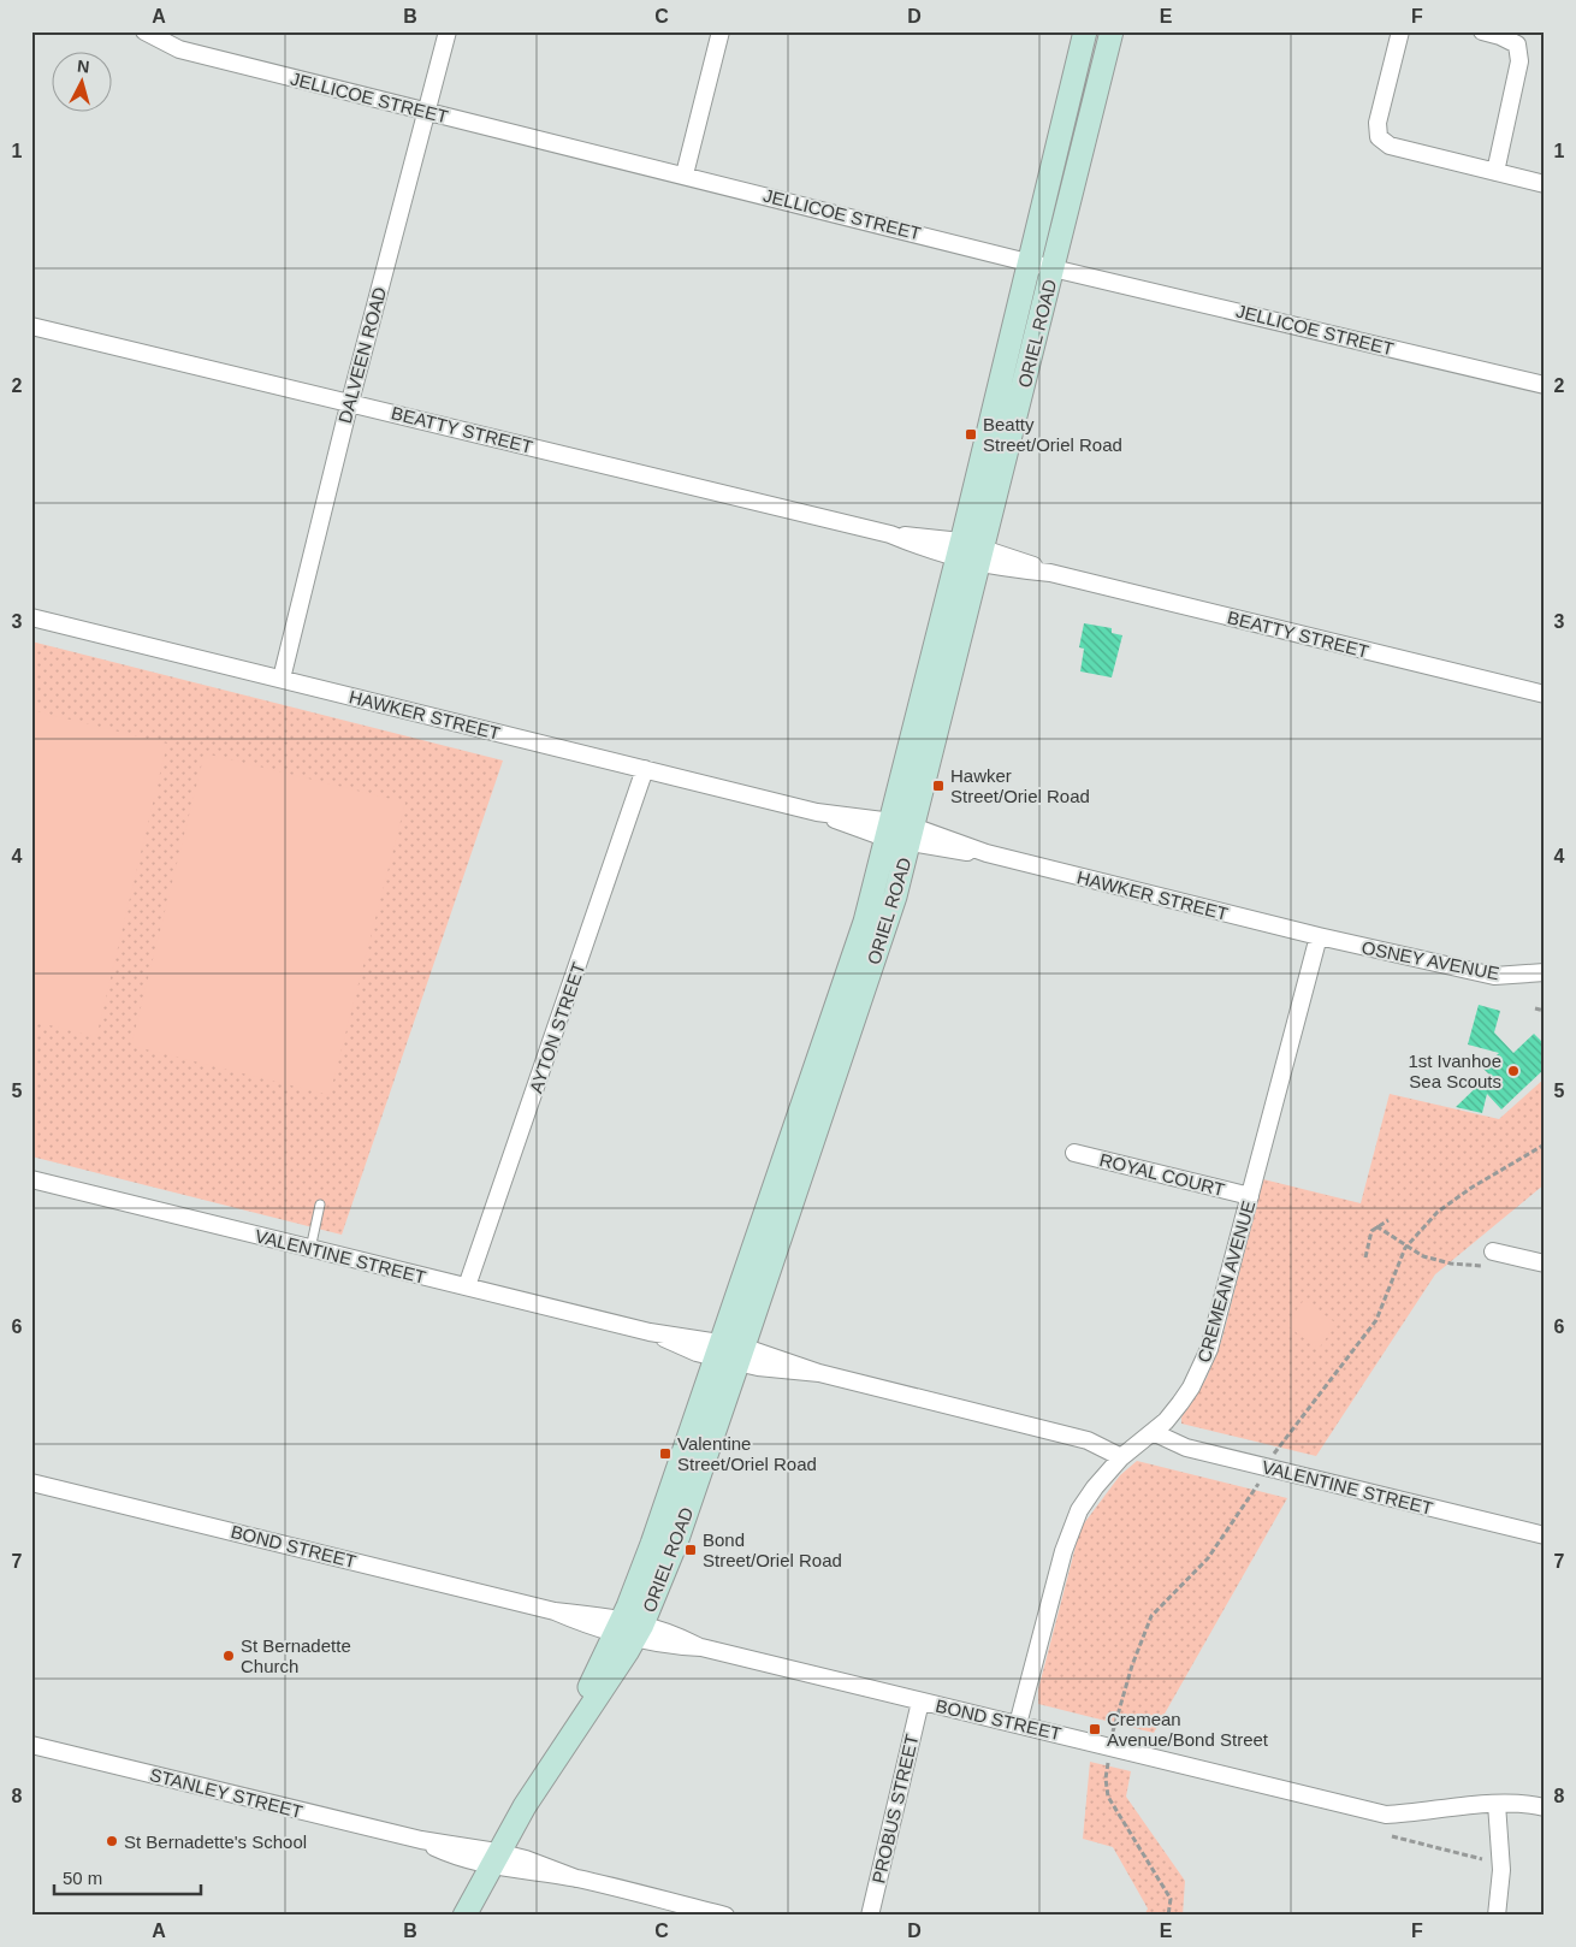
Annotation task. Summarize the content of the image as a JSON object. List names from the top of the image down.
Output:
{
  "streets": {
    "main road": ["ORIEL ROAD"],
    "street": [
      "JELLICOE STREET",
      "DALVEEN ROAD",
      "BEATTY STREET",
      "HAWKER STREET",
      "OSNEY AVENUE",
      "AYTON STREET",
      "ROYAL COURT",
      "VALENTINE STREET",
      "CREMEAN AVENUE",
      "BOND STREET",
      "STANLEY STREET",
      "PROBUS STREET"
    ]
  },
  "crossings": [
    ["JELLICOE STREET", "ORIEL ROAD"],
    ["JELLICOE STREET", "DALVEEN ROAD"],
    ["ORIEL ROAD", "BEATTY STREET"],
    ["ORIEL ROAD", "HAWKER STREET"],
    ["ORIEL ROAD", "VALENTINE STREET"],
    ["ORIEL ROAD", "BOND STREET"],
    ["ORIEL ROAD", "STANLEY STREET"],
    ["DALVEEN ROAD", "BEATTY STREET"],
    ["DALVEEN ROAD", "HAWKER STREET"],
    ["HAWKER STREET", "OSNEY AVENUE"],
    ["HAWKER STREET", "AYTON STREET"],
    ["HAWKER STREET", "CREMEAN AVENUE"],
    ["OSNEY AVENUE", "CREMEAN AVENUE"],
    ["AYTON STREET", "VALENTINE STREET"],
    ["ROYAL COURT", "CREMEAN AVENUE"],
    ["VALENTINE STREET", "CREMEAN AVENUE"],
    ["CREMEAN AVENUE", "BOND STREET"],
    ["BOND STREET", "PROBUS STREET"]
  ],
  "places": {
    "transit": [
      "Beatty Street/Oriel Road",
      "Hawker Street/Oriel Road",
      "Valentine Street/Oriel Road",
      "Bond Street/Oriel Road",
      "Cremean Avenue/Bond Street"
    ],
    "other": ["1st Ivanhoe Sea Scouts", "St Bernadette Church", "St Bernadette's School"]
  },
  "scale_bar": "50 m",
  "north": "top",
  "grid": {
    "columns": [
      "A",
      "B",
      "C",
      "D",
      "E",
      "F"
    ],
    "rows": [
      "1",
      "2",
      "3",
      "4",
      "5",
      "6",
      "7",
      "8"
    ]
  }
}
